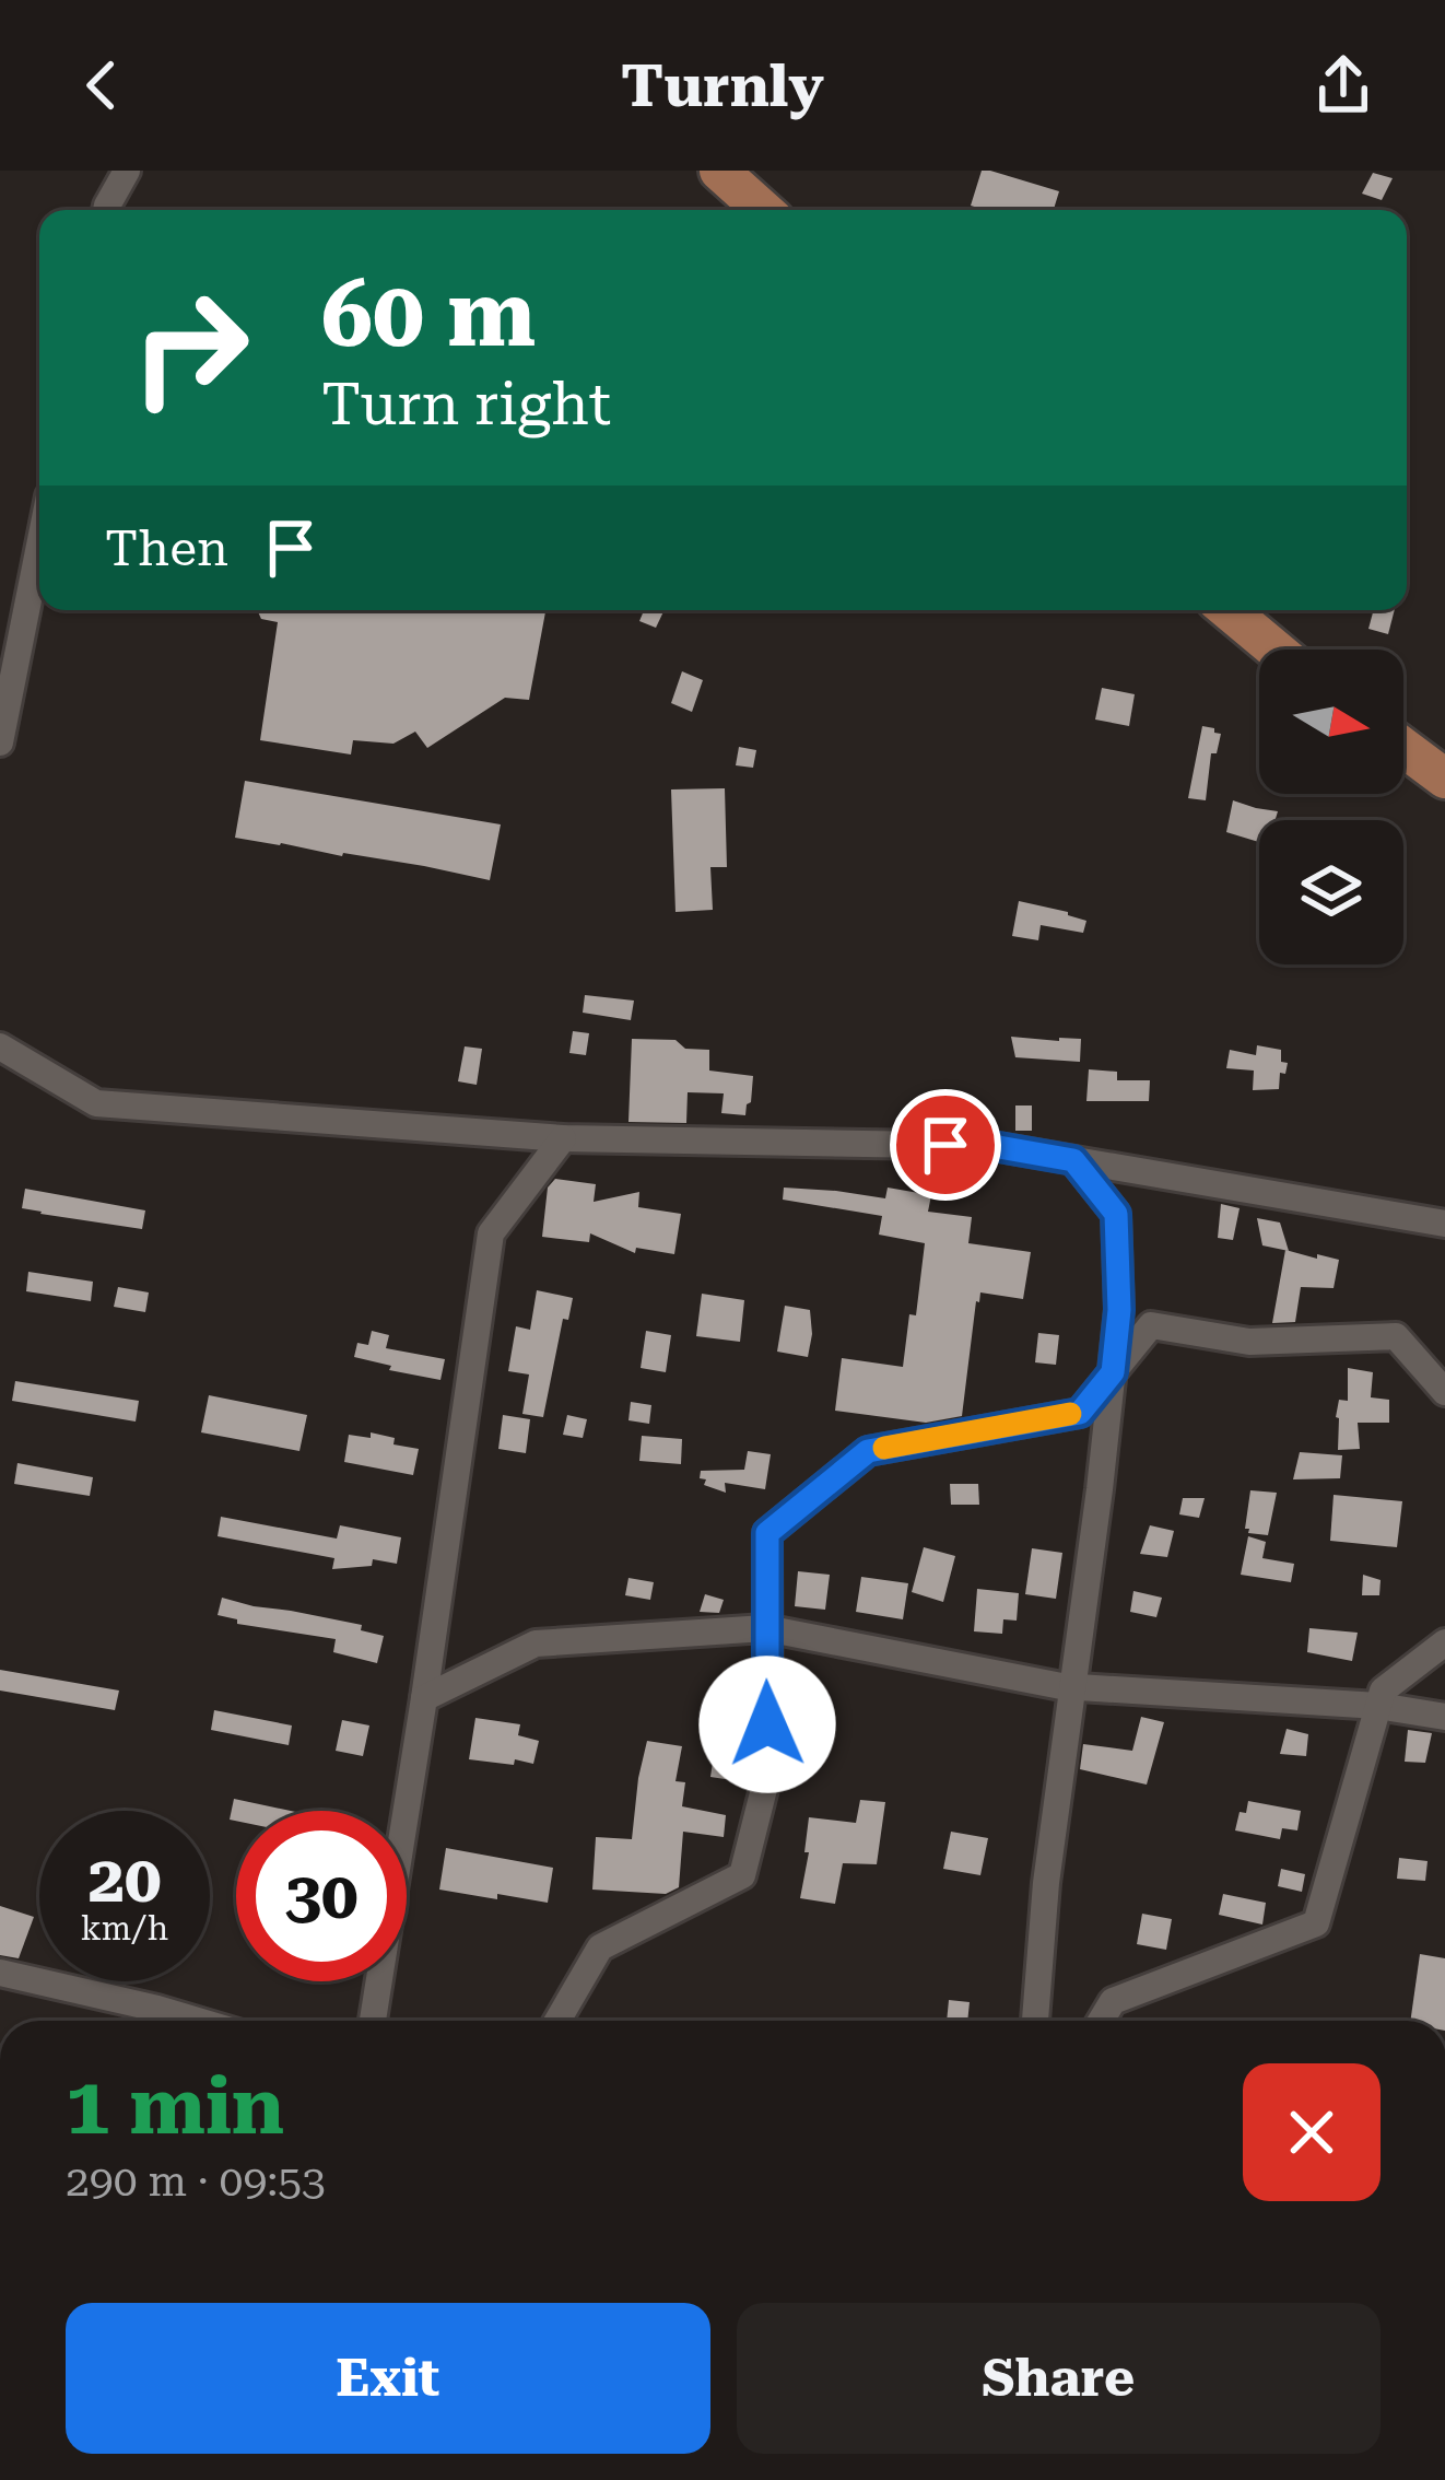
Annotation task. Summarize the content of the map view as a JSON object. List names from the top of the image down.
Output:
{
  "north": "right",
  "page": {
    "header": "Turnly",
    "turn": ["60 m", "Turn right"],
    "then": "Then",
    "speed": "20 km/h",
    "limit": "30",
    "heading": ["1 min", "290 m · 09:53"],
    "buttons": ["Exit", "Share"]
  }
}
